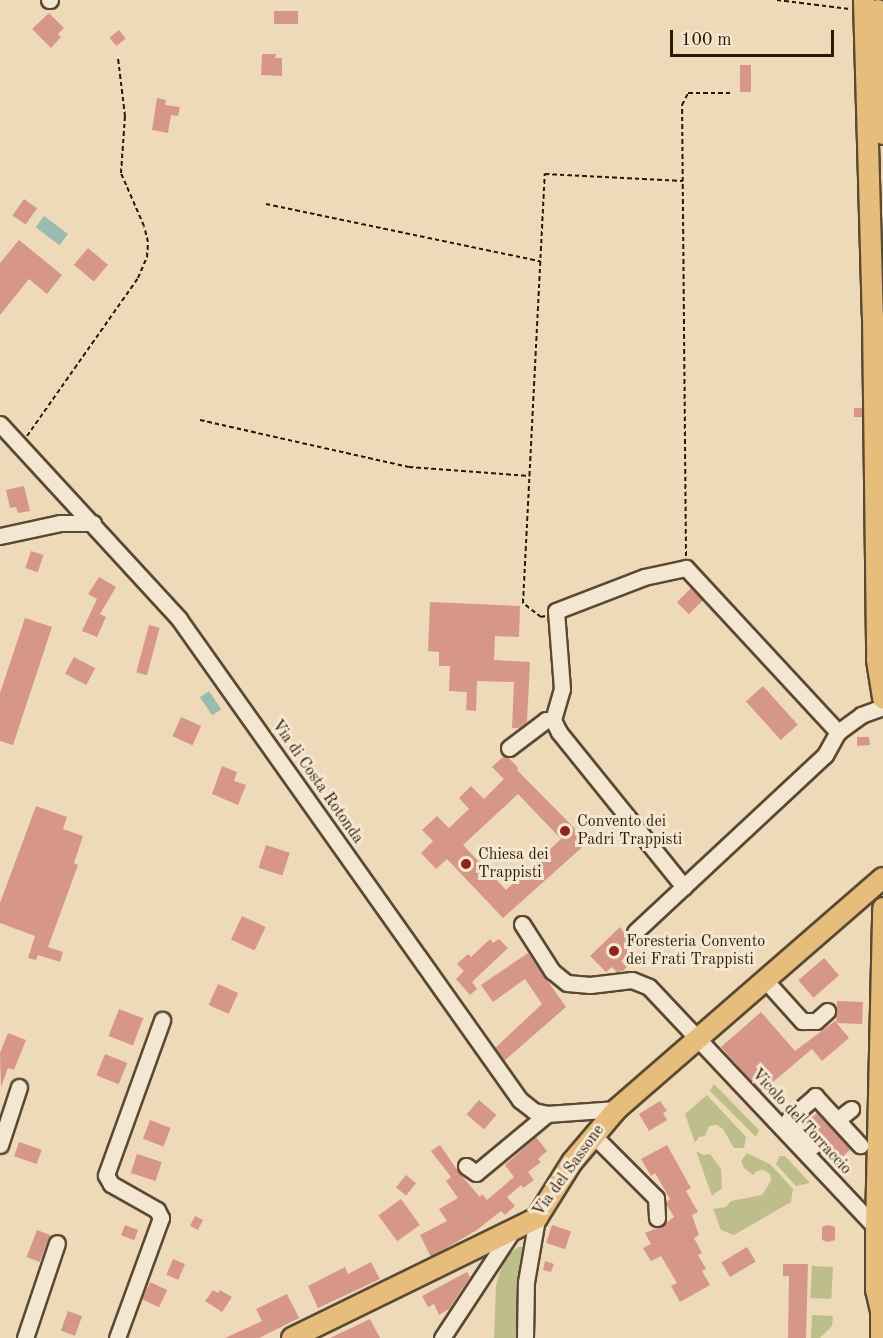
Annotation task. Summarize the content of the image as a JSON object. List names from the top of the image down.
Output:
{
  "streets": {
    "main road": ["Via del Sassone"],
    "street": ["Via di Costa Rotonda", "Vicolo del Torraccio"]
  },
  "crossings": [
    ["Vicolo del Torraccio", "Via del Sassone"]
  ],
  "places": ["Convento dei Padri Trappisti", "Chiesa dei Trappisti", "Foresteria Convento dei Frati Trappisti"],
  "scale_bar": "100 m"
}
